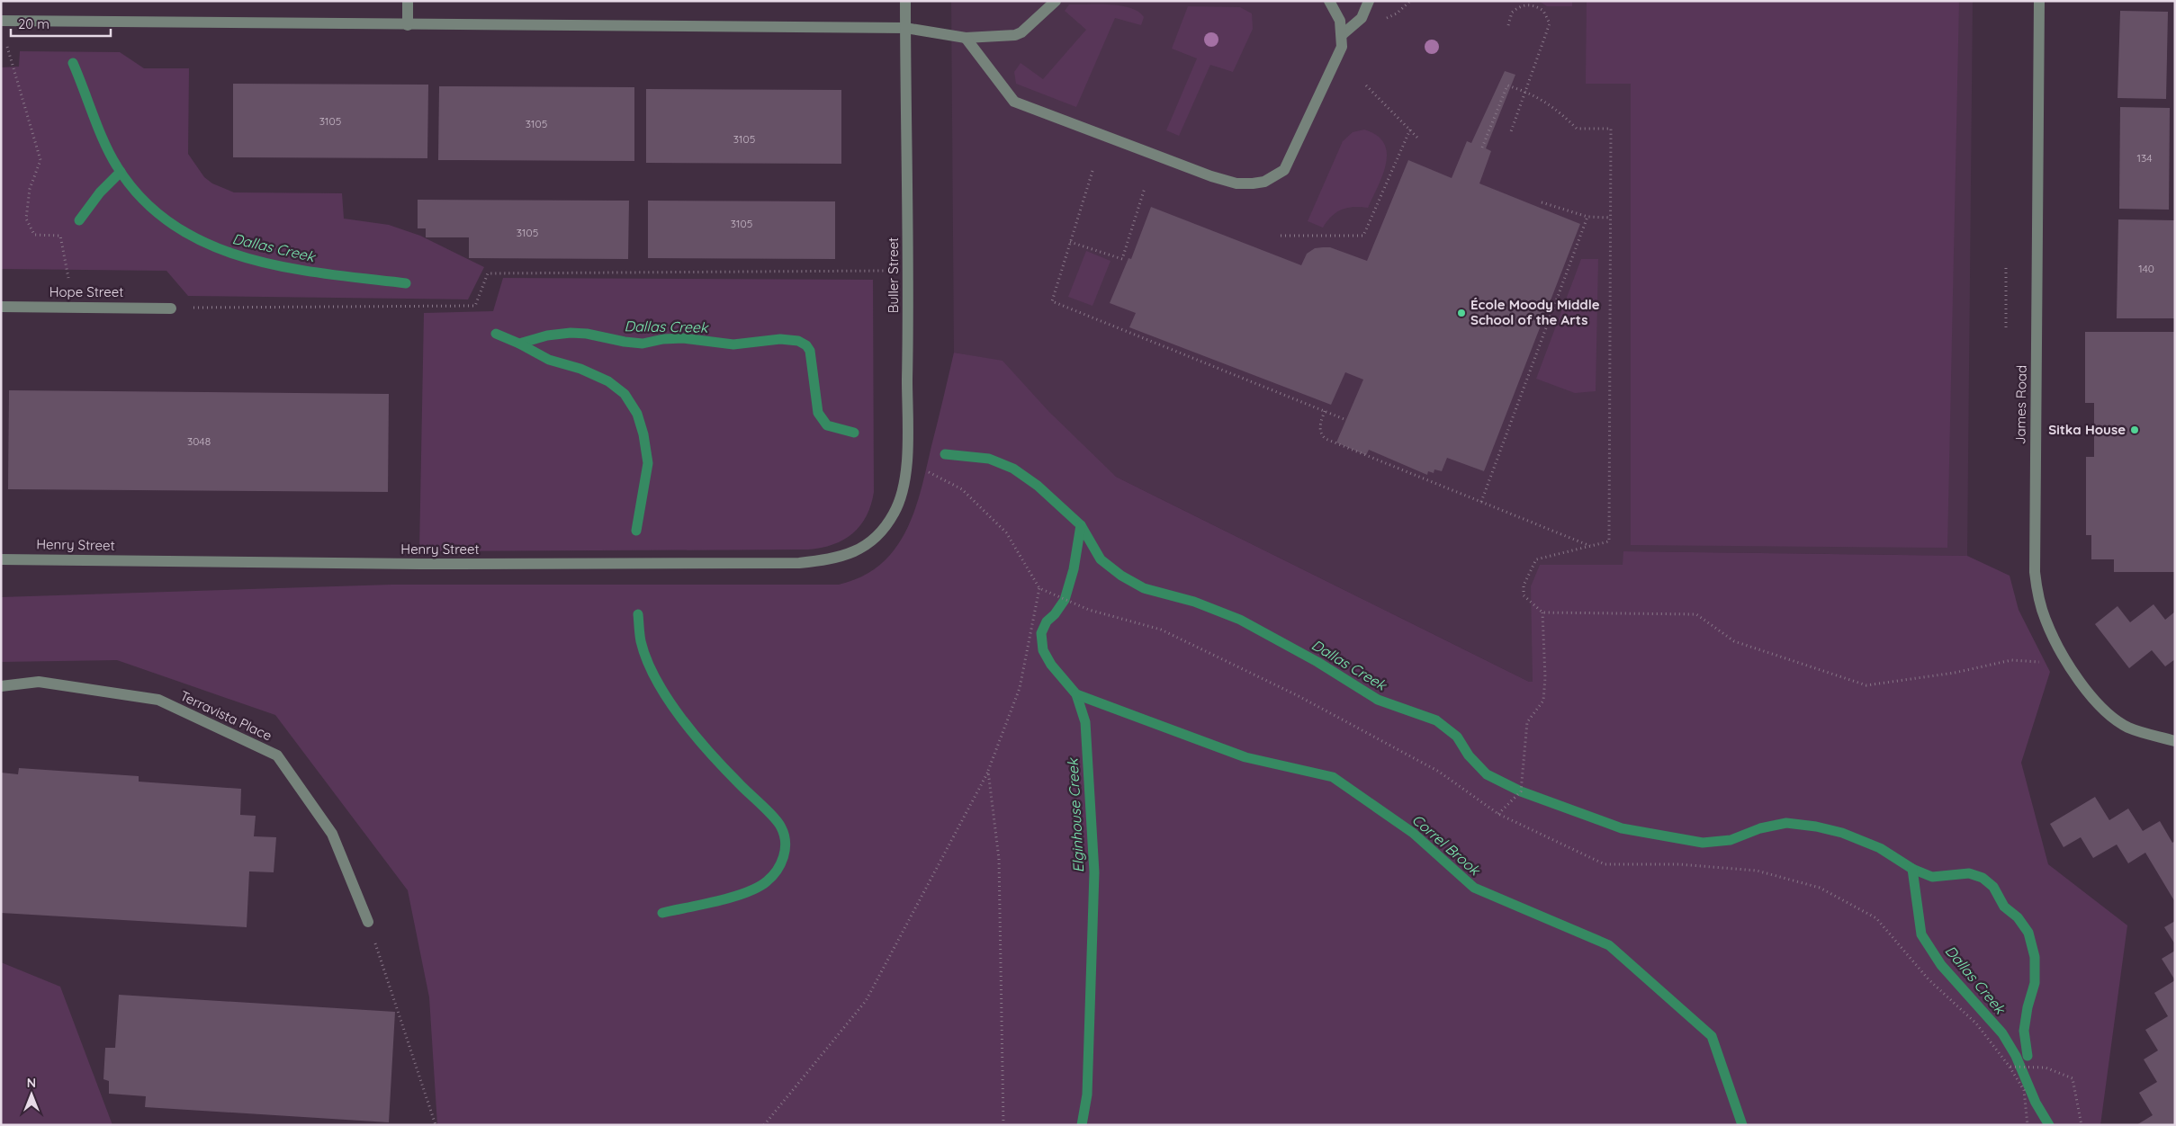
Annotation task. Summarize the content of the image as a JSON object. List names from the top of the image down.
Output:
{
  "streets": {
    "street": [
      "Buller Street",
      "Hope Street",
      "James Road",
      "Henry Street",
      "Terravista Place"
    ]
  },
  "crossings": [
    ["Buller Street", "Henry Street"]
  ],
  "water": ["Dallas Creek", "Elginhouse Creek", "Correl Brook"],
  "places": ["École Moody Middle School of the Arts", "Sitka House"],
  "house_numbers": [
    "3105",
    "3105",
    "3105",
    "134",
    "3105",
    "3105",
    "140",
    "3048"
  ],
  "scale_bar": "20 m",
  "north": "top"
}
